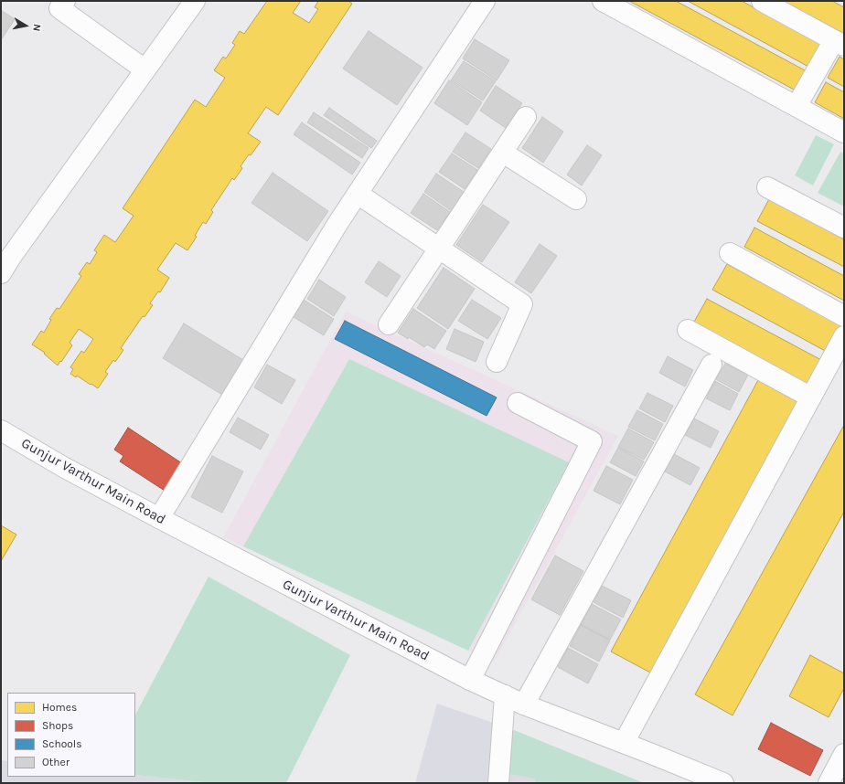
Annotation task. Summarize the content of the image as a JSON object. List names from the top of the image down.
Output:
{
  "streets": {
    "street": ["Gunjur Varthur Main Road"]
  },
  "legend": [
    "Homes",
    "Shops",
    "Schools",
    "Other"
  ],
  "north": "right"
}
